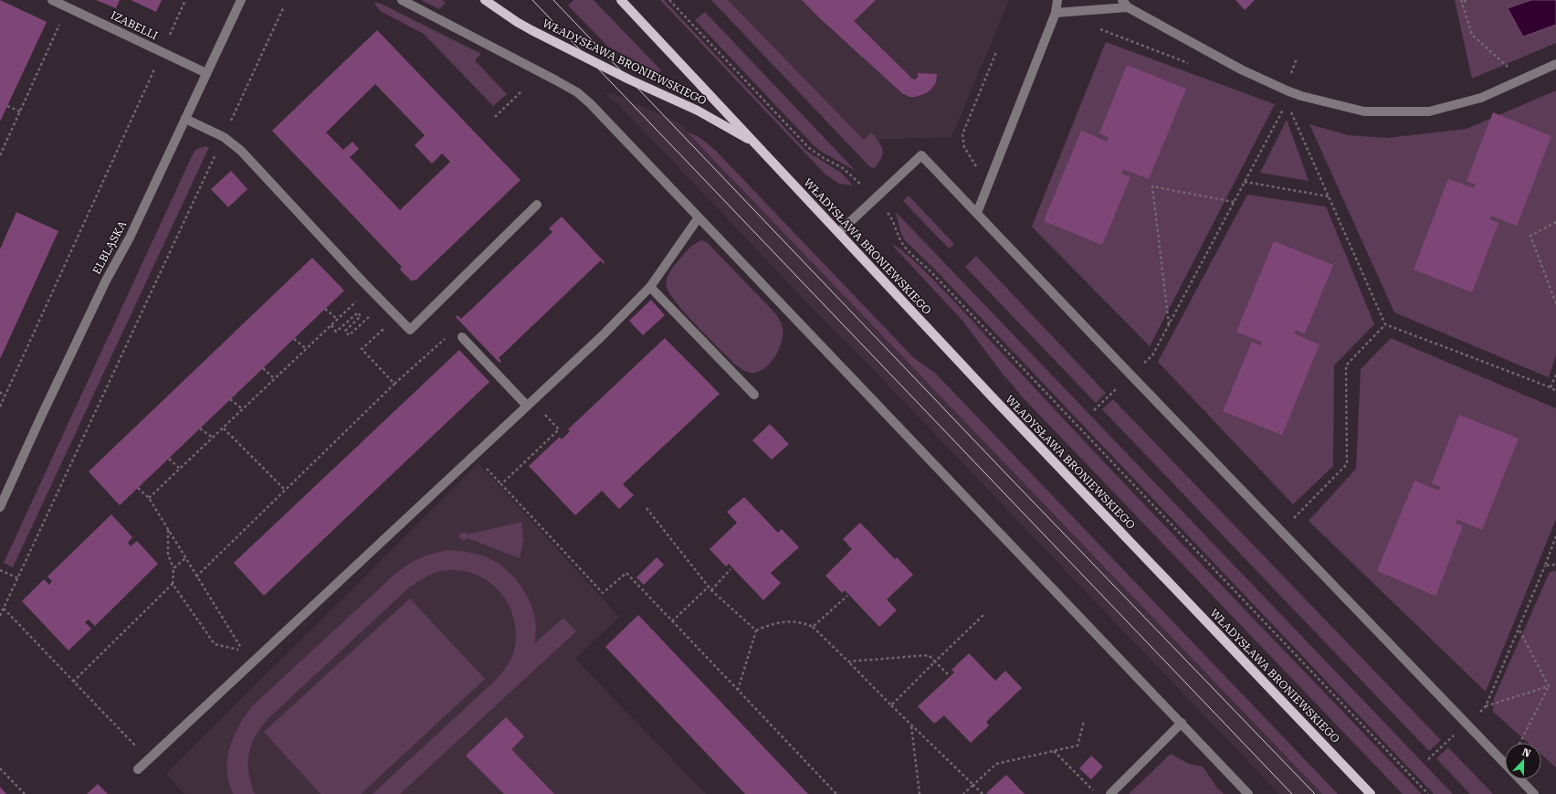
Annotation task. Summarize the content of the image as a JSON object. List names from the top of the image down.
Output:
{
  "streets": {
    "main road": ["WŁADYSŁAWA BRONIEWSKIEGO"],
    "street": ["IZABELLI", "ELBLĄSKA"]
  },
  "crossings": [
    ["IZABELLI", "ELBLĄSKA"]
  ],
  "north": "top"
}
